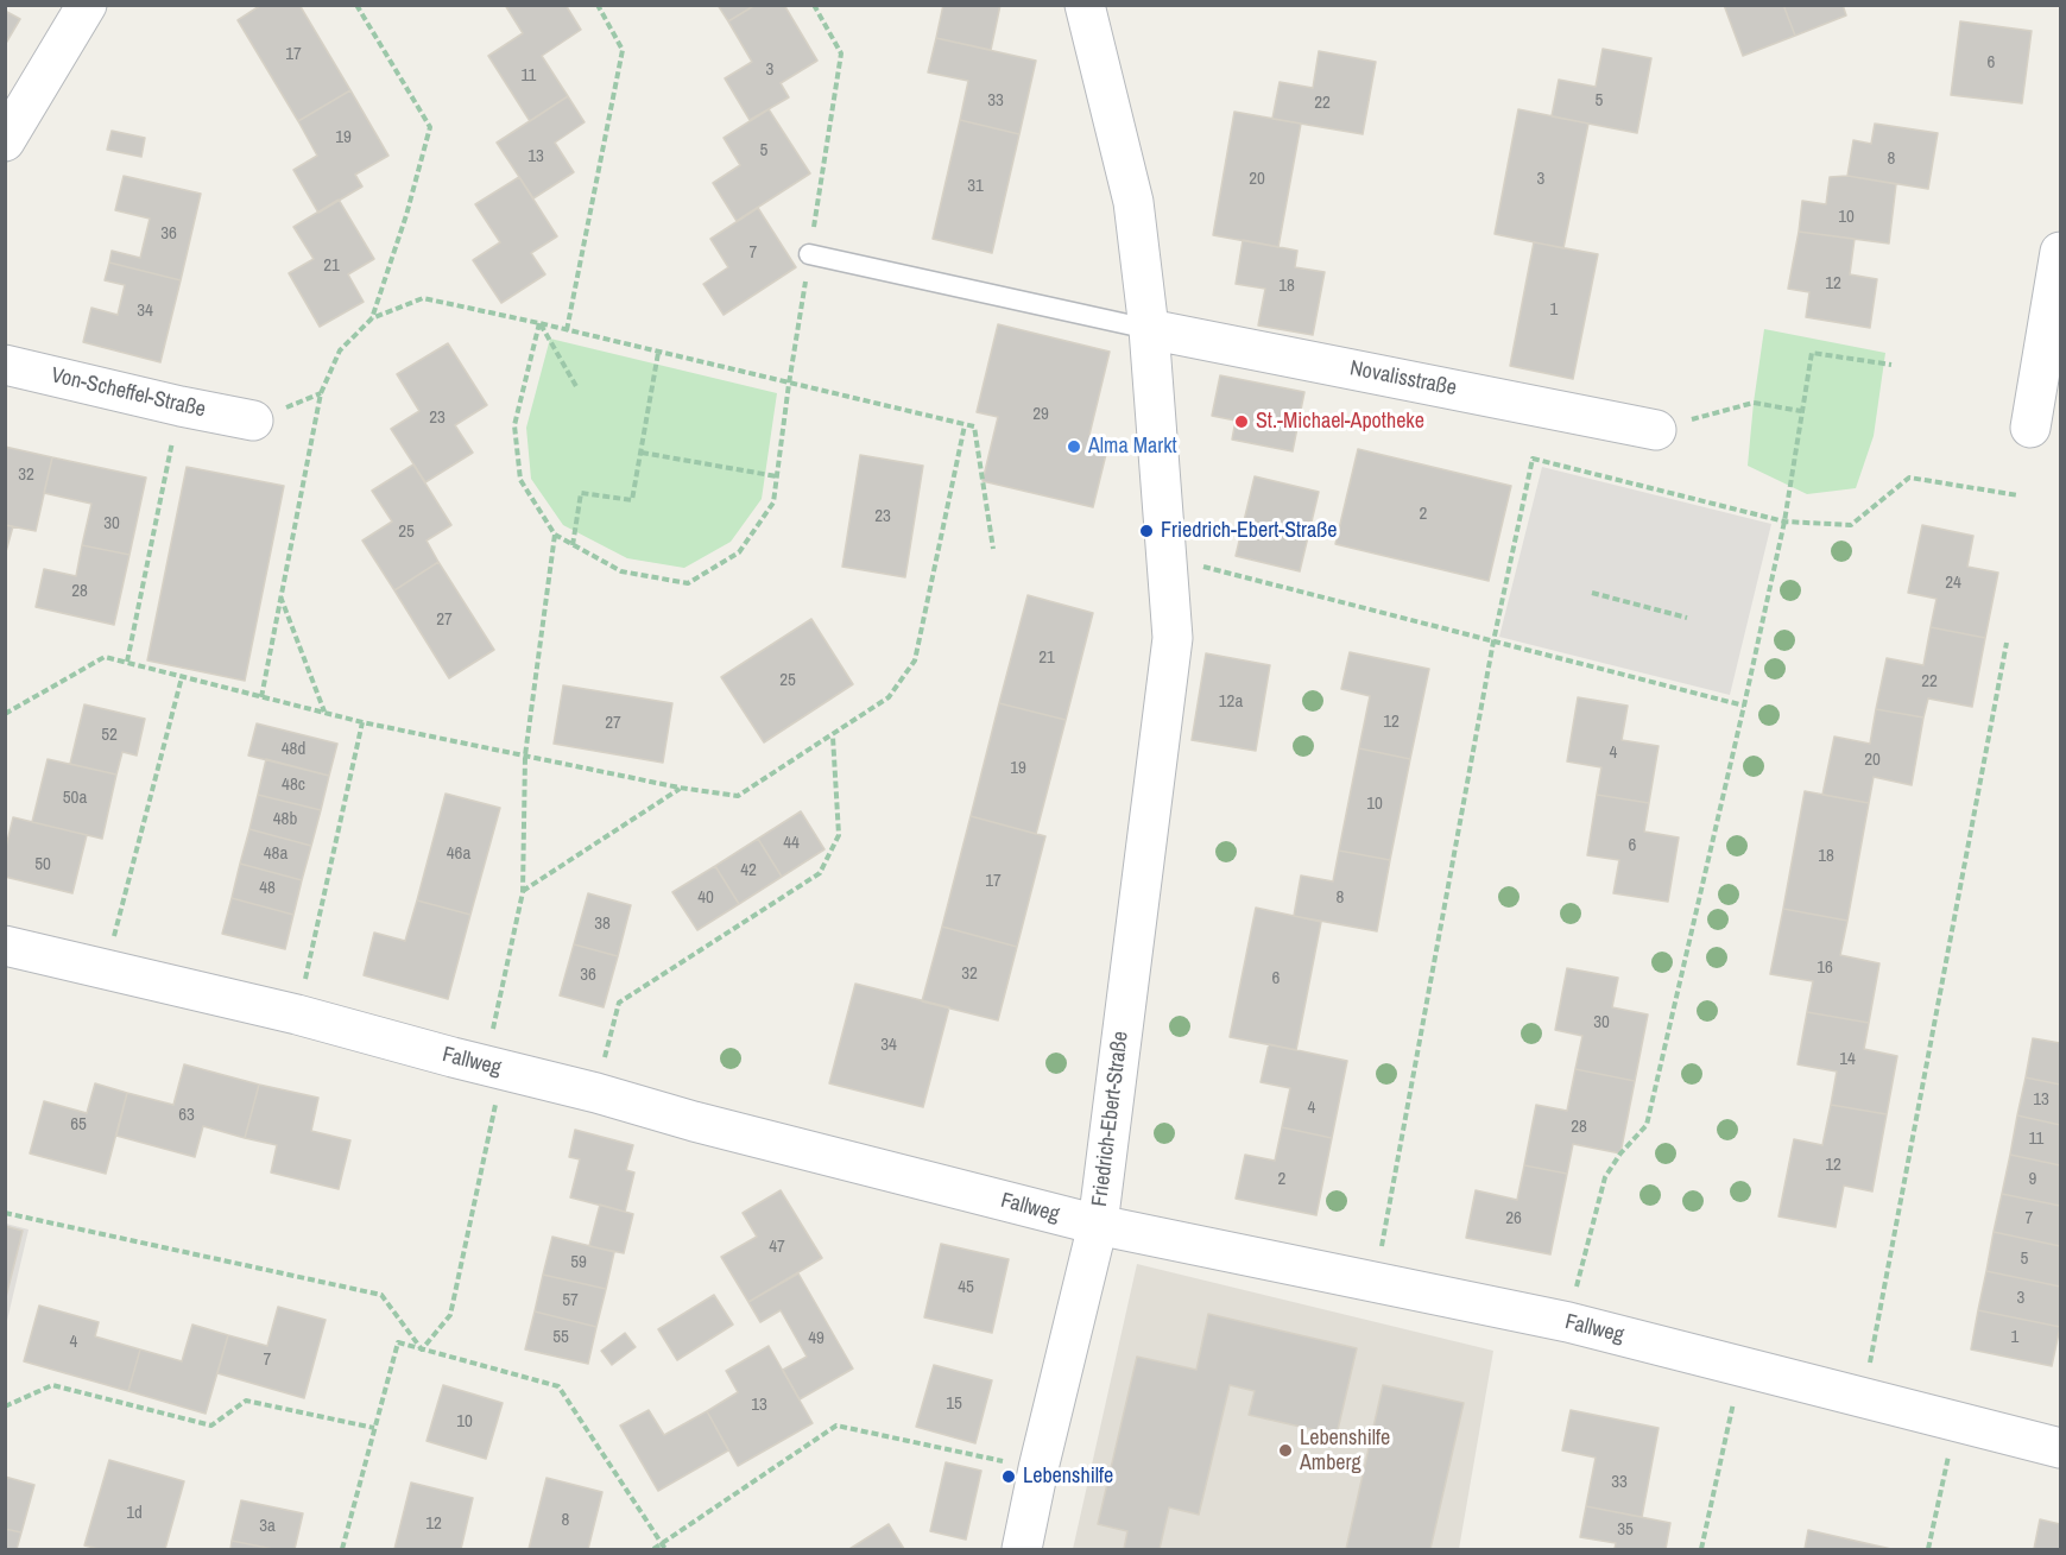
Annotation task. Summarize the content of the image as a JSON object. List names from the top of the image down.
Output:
{
  "streets": {
    "street": [
      "Novalisstraße",
      "Von-Scheffel-Straße",
      "Fallweg",
      "Friedrich-Ebert-Straße"
    ]
  },
  "crossings": [
    ["Novalisstraße", "Friedrich-Ebert-Straße"],
    ["Fallweg", "Friedrich-Ebert-Straße"]
  ],
  "places": [
    "St.-Michael-Apotheke",
    "Alma Markt",
    "Friedrich-Ebert-Straße",
    "Lebenshilfe Amberg",
    "Lebenshilfe"
  ],
  "house_numbers": [
    "17",
    "6",
    "3",
    "11",
    "33",
    "5",
    "22",
    "19",
    "5",
    "13",
    "8",
    "20",
    "3",
    "31",
    "10",
    "36",
    "7",
    "21",
    "12",
    "18",
    "1",
    "34",
    "29",
    "23",
    "32",
    "2",
    "23",
    "30",
    "25",
    "24",
    "28",
    "27",
    "21",
    "25",
    "22",
    "12a",
    "12",
    "27",
    "52",
    "48d",
    "4",
    "20",
    "19",
    "48c",
    "50a",
    "10",
    "48b",
    "44",
    "6",
    "48a",
    "46a",
    "18",
    "50",
    "42",
    "17",
    "48",
    "40",
    "8",
    "38",
    "16",
    "32",
    "36",
    "6",
    "30",
    "34",
    "14",
    "13",
    "4",
    "63",
    "65",
    "28",
    "11",
    "12",
    "2",
    "9",
    "26",
    "7",
    "47",
    "5",
    "59",
    "45",
    "3",
    "57",
    "55",
    "1",
    "49",
    "4",
    "7",
    "15",
    "13",
    "10",
    "33",
    "1d",
    "8",
    "12",
    "3a",
    "35"
  ]
}
